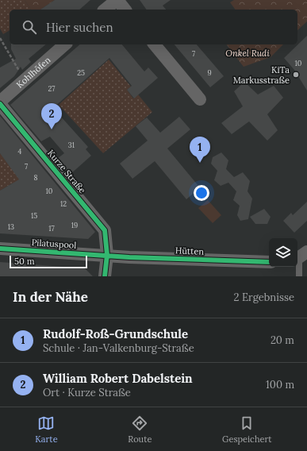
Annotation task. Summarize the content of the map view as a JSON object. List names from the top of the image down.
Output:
{
  "streets": {
    "street": [
      "Kohlhöfen",
      "Kurze Straße",
      "Pilatuspool",
      "Hütten"
    ]
  },
  "crossings": [
    ["Kohlhöfen", "Kurze Straße"],
    ["Kurze Straße", "Pilatuspool"],
    ["Kurze Straße", "Hütten"],
    ["Pilatuspool", "Hütten"]
  ],
  "parks": ["Onkel Rudi"],
  "places": ["KiTa Markusstraße"],
  "house_numbers": [
    "7",
    "10",
    "25",
    "9",
    "27",
    "31",
    "4",
    "7",
    "8",
    "10",
    "12",
    "15",
    "19",
    "13",
    "17"
  ],
  "scale_bar": "50 m",
  "page": {
    "search": "Hier suchen",
    "pins": ["2", "1"],
    "scale": "50 m",
    "heading": ["In der Nähe", "2 Ergebnisse"],
    "list": [
      {
        "mark": "1",
        "name": "Rudolf-Roß-Grundschule",
        "note": "Schule · Jan-Valkenburg-Straße",
        "value": "20 m"
      },
      {
        "mark": "2",
        "name": "William Robert Dabelstein",
        "note": "Ort · Kurze Straße",
        "value": "100 m"
      }
    ],
    "nav": ["Karte", "Route", "Gespeichert"]
  }
}
